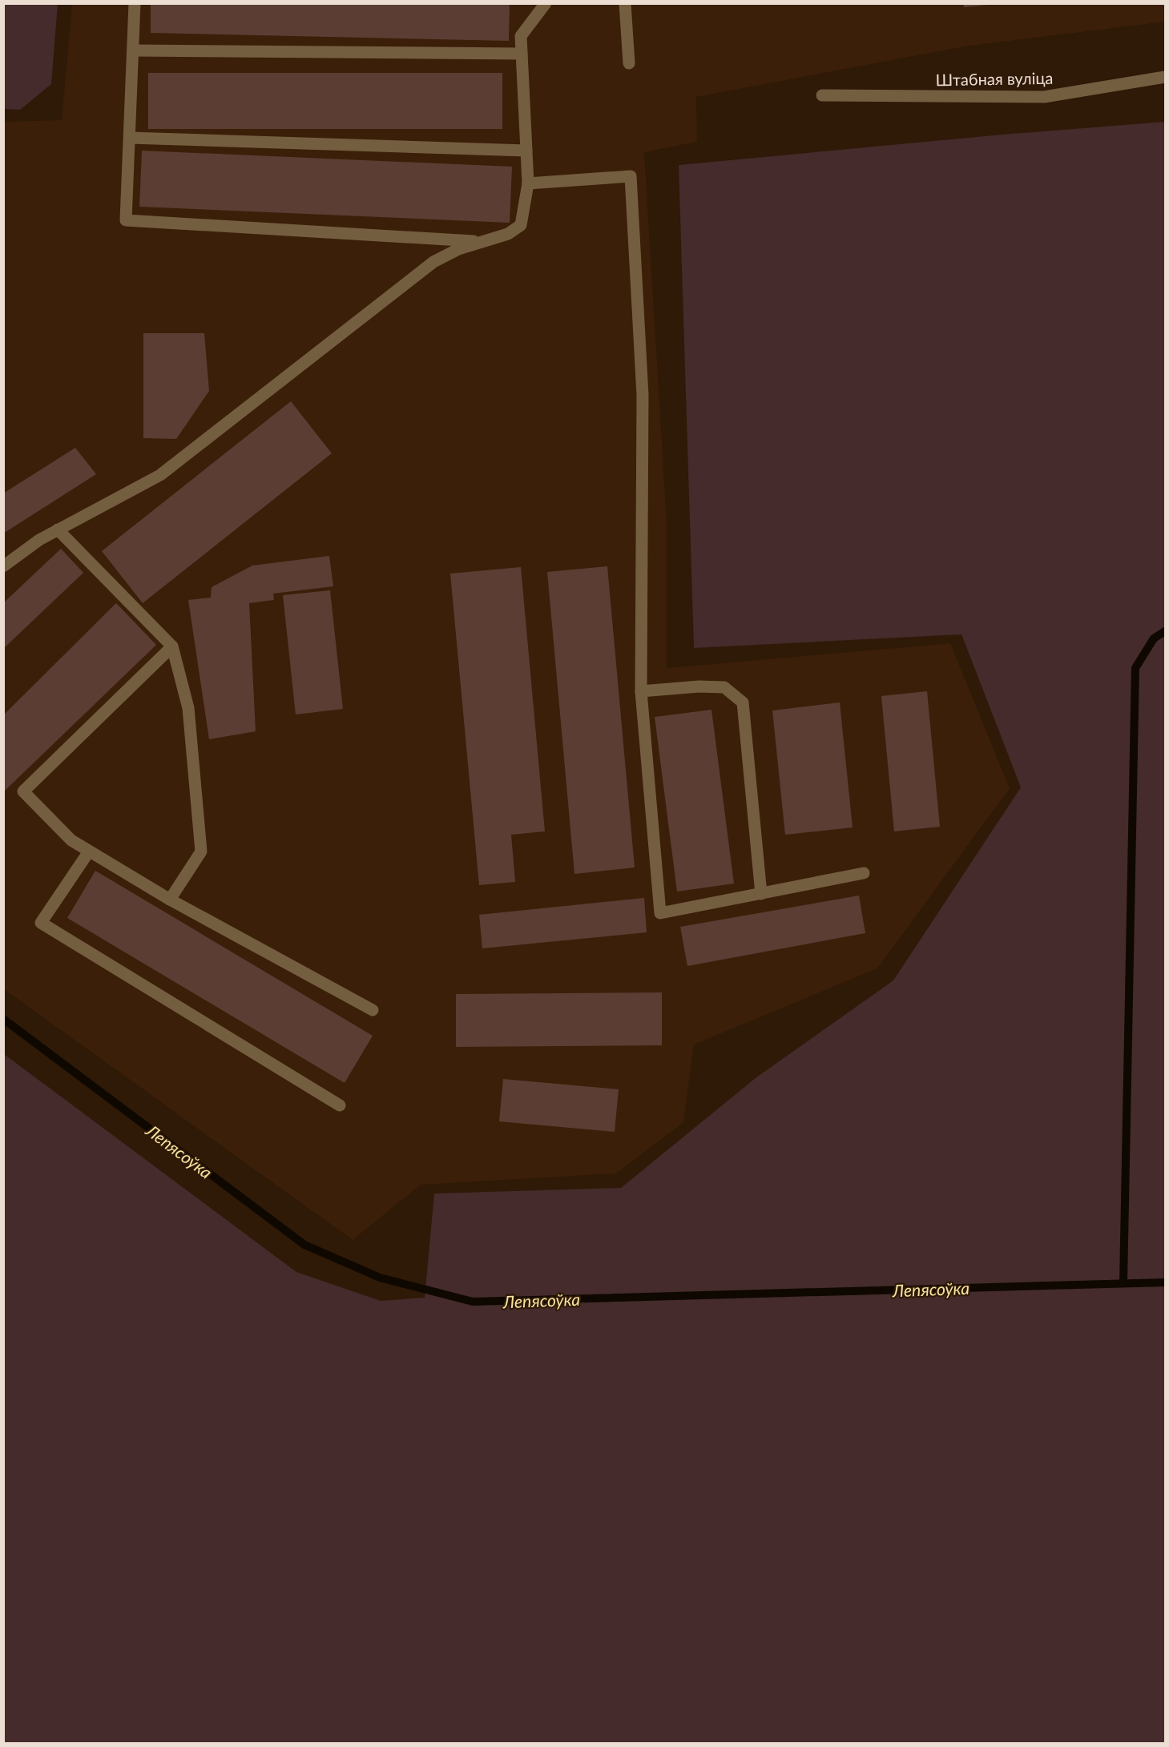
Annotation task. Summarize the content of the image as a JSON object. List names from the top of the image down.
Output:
{
  "streets": {
    "street": ["Штабная вуліца"]
  },
  "water": ["Лепясоўка"]
}
